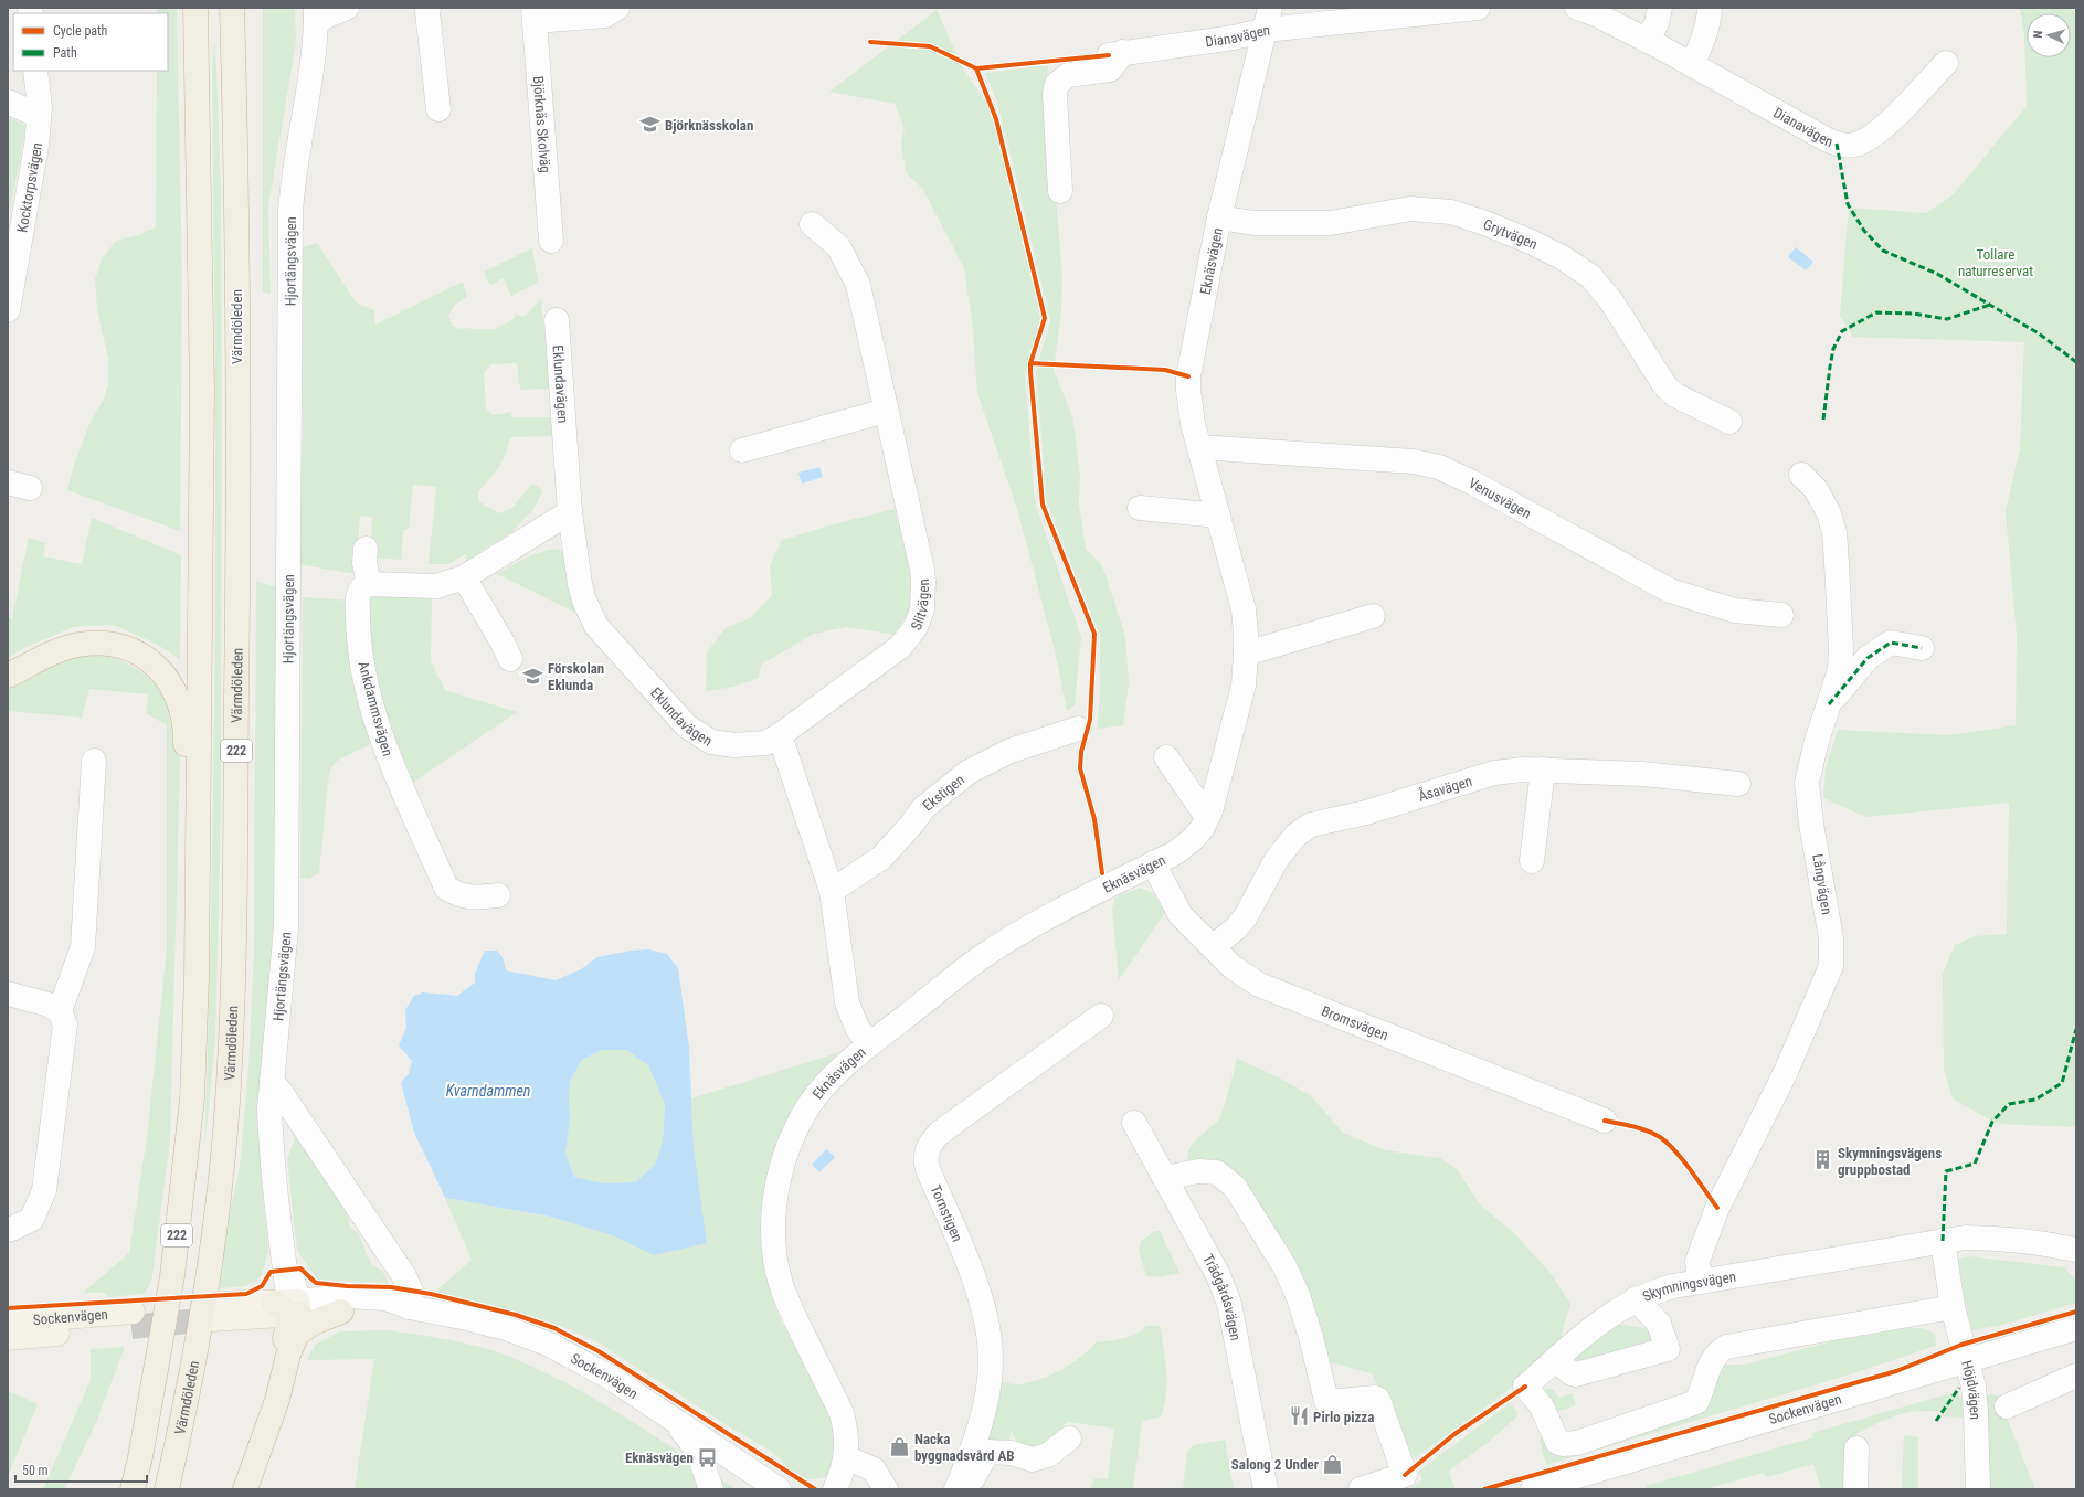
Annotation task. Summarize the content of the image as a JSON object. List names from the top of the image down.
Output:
{
  "streets": {
    "highway": ["Värmdöleden", "222"],
    "main road": ["Sockenvägen"],
    "street": [
      "Dianavägen",
      "Björknäs Skolväg",
      "Kocktorpsvägen",
      "Grytvägen",
      "Hjortängsvägen",
      "Eknäsvägen",
      "Eklundavägen",
      "Venusvägen",
      "Slitvägen",
      "Ankdammsvägen",
      "Åsavägen",
      "Ekstigen",
      "Långvägen",
      "Bromsvägen",
      "Tornstigen",
      "Skymningsvägen",
      "Trädgårdsvägen",
      "Höjdvägen"
    ]
  },
  "crossings": [
    ["Dianavägen", "Eknäsvägen"],
    ["Grytvägen", "Eknäsvägen"],
    ["Hjortängsvägen", "Sockenvägen"],
    ["Eknäsvägen", "Venusvägen"],
    ["Eknäsvägen", "Bromsvägen"],
    ["Eklundavägen", "Slitvägen"],
    ["Åsavägen", "Bromsvägen"],
    ["Långvägen", "Skymningsvägen"],
    ["Skymningsvägen", "Höjdvägen"],
    ["Sockenvägen", "Höjdvägen"]
  ],
  "water": ["Kvarndammen"],
  "parks": ["Tollare naturreservat"],
  "places": {
    "school or university": ["Björknässkolan", "Förskolan Eklunda"],
    "building": ["Skymningsvägens gruppbostad"],
    "restaurant": ["Pirlo pizza"],
    "shop": ["Nacka byggnadsvård AB", "Salong 2 Under"],
    "bus stop": ["Eknäsvägen"]
  },
  "legend": ["Cycle path", "Path"],
  "scale_bar": "50 m",
  "north": "left"
}
